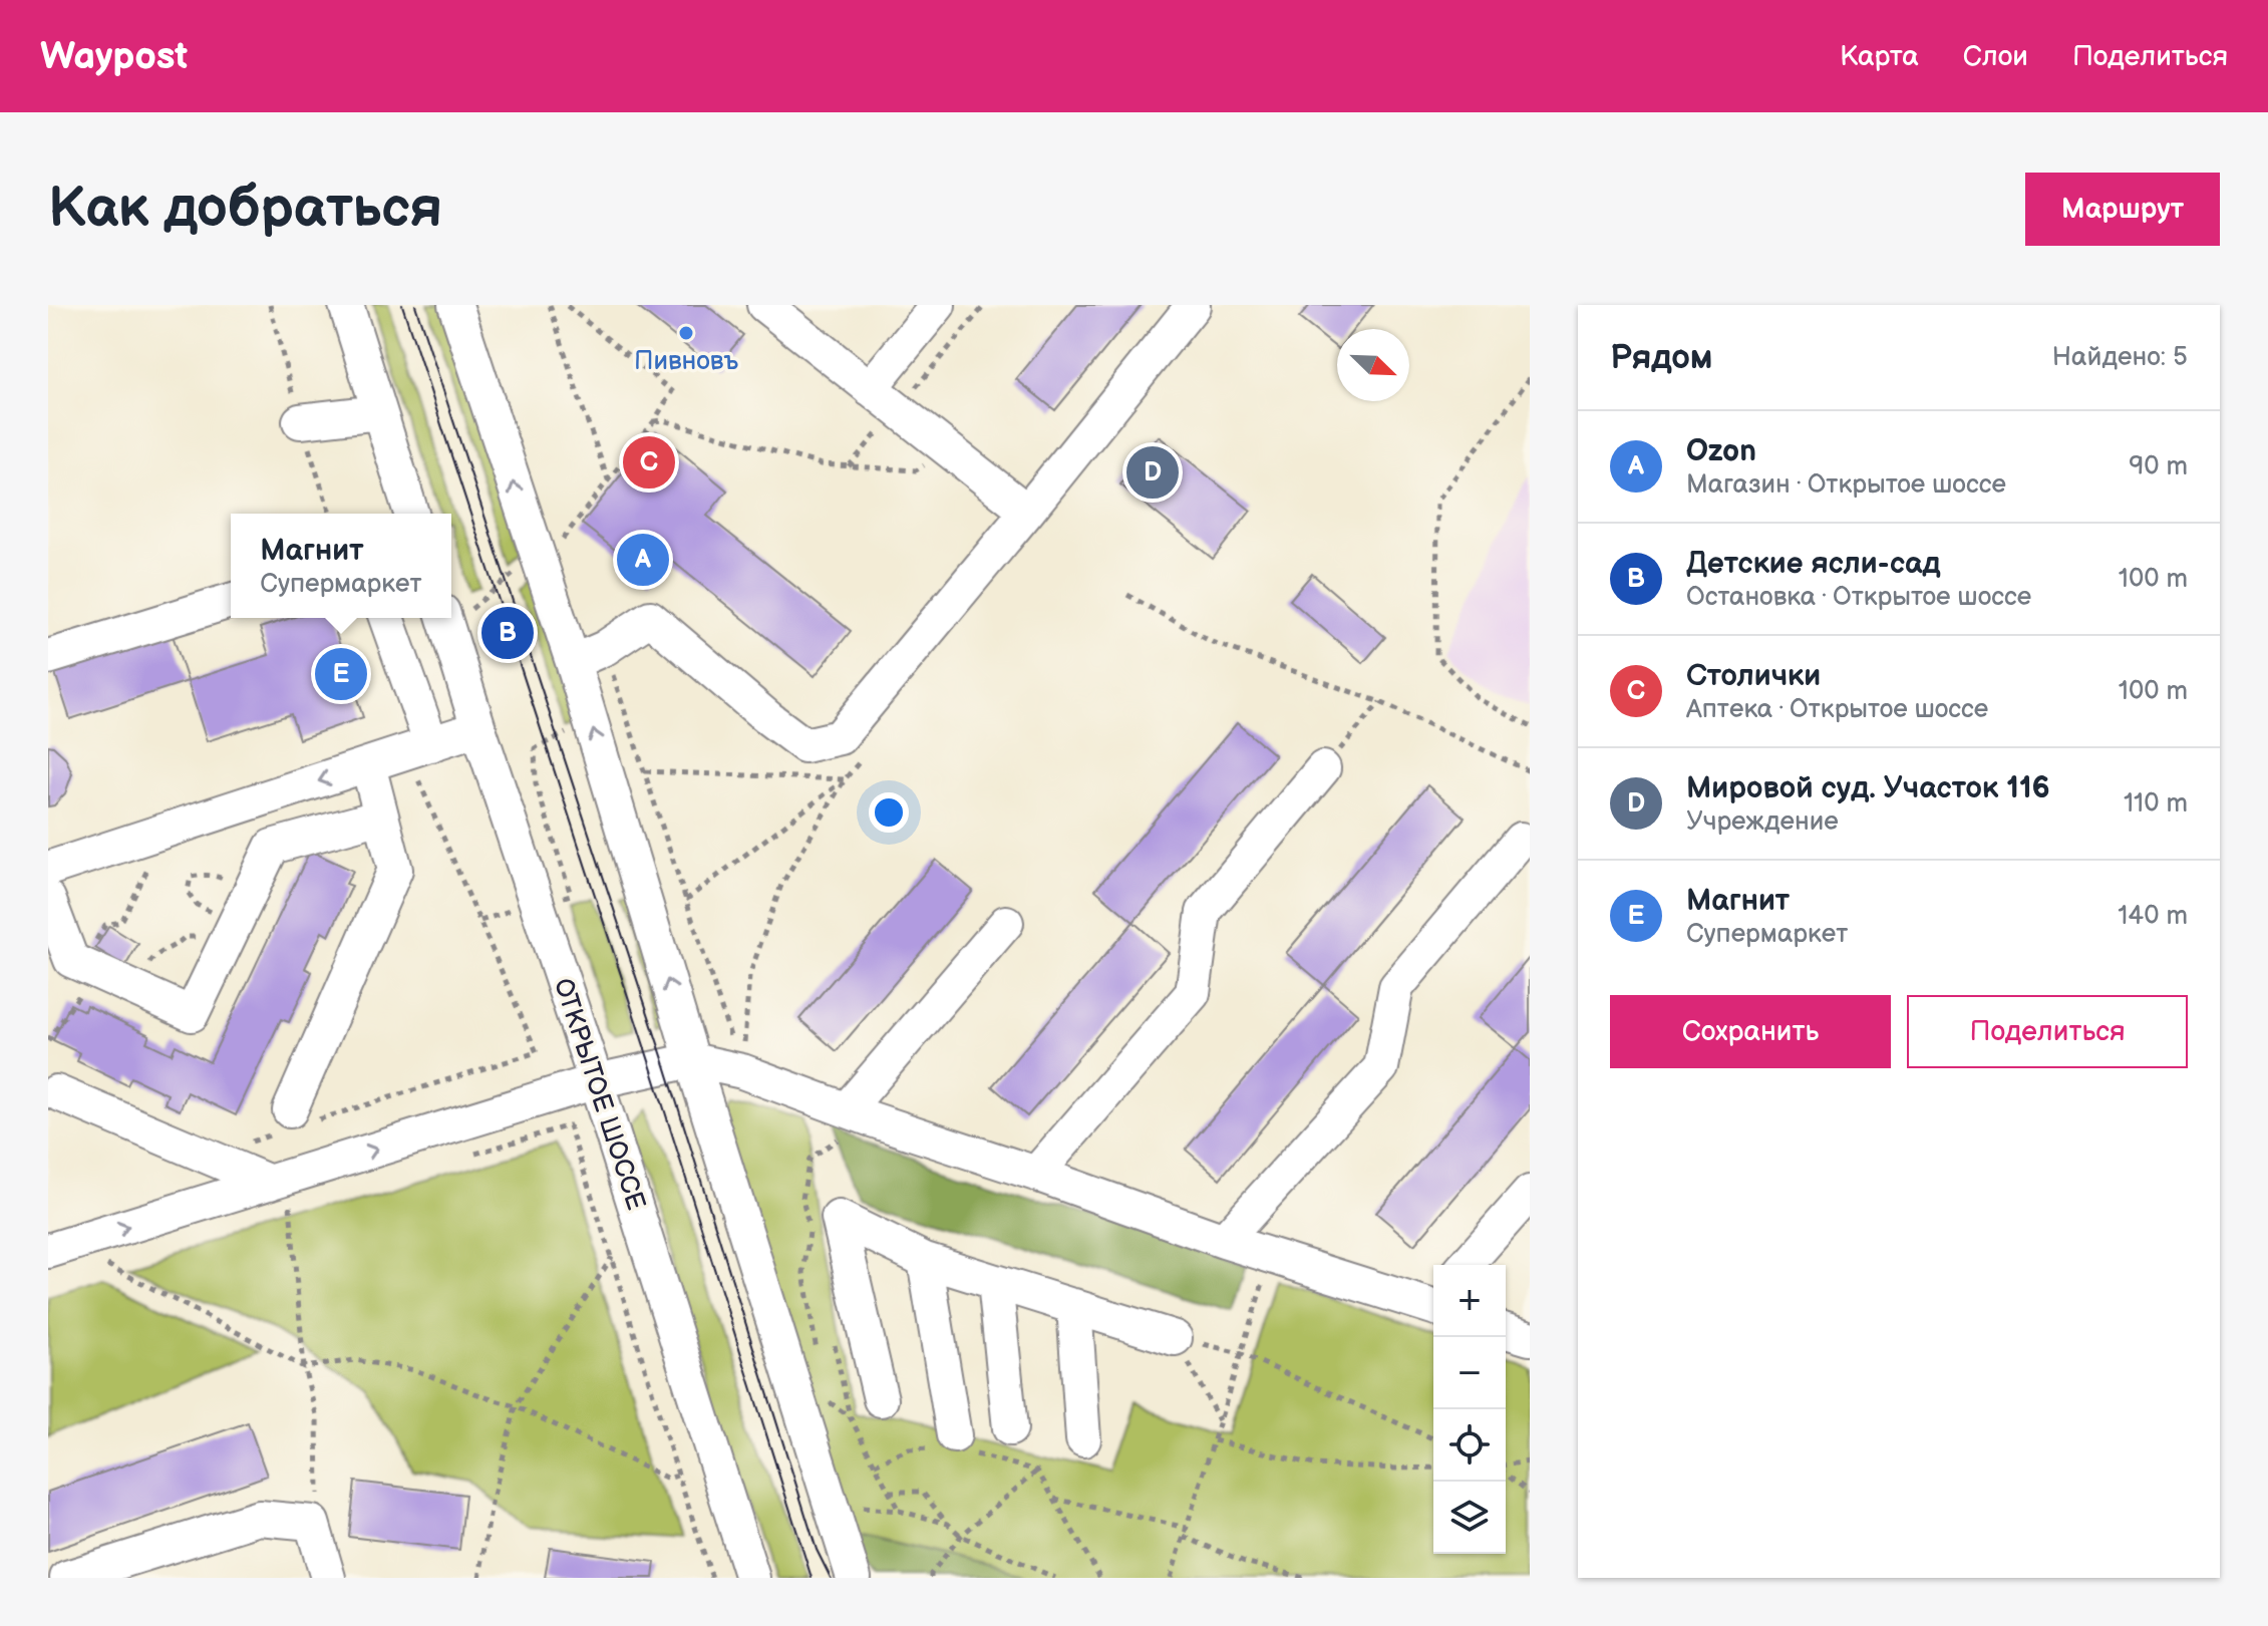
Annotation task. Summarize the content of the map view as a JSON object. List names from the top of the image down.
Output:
{
  "streets": {
    "street": ["ОТКРЫТОЕ ШОССЕ"]
  },
  "places": ["Пивновъ"],
  "north": "bottom right",
  "page": {
    "header": "Waypost",
    "nav": ["Карта", "Слои", "Поделиться"],
    "buttons": [
      "Маршрут",
      ["Сохранить", "Поделиться"]
    ],
    "title": "Как добраться",
    "heading": ["Рядом", "Найдено: 5"],
    "list": [
      {
        "mark": "A",
        "name": "Ozon",
        "note": "Магазин · Открытое шоссе",
        "value": "90 m"
      },
      {
        "mark": "B",
        "name": "Детские ясли-сад",
        "note": "Остановка · Открытое шоссе",
        "value": "100 m"
      },
      {
        "mark": "C",
        "name": "Столички",
        "note": "Аптека · Открытое шоссе",
        "value": "100 m"
      },
      {
        "mark": "D",
        "name": "Мировой суд. Участок 116",
        "note": "Учреждение",
        "value": "110 m"
      },
      {
        "mark": "E",
        "name": "Магнит",
        "note": "Супермаркет",
        "value": "140 m"
      }
    ],
    "pins": [
      "C",
      "D",
      "A",
      "B",
      "E"
    ],
    "popup": ["Магнит", "Супермаркет"],
    "map_buttons": ["+", "−"]
  }
}
